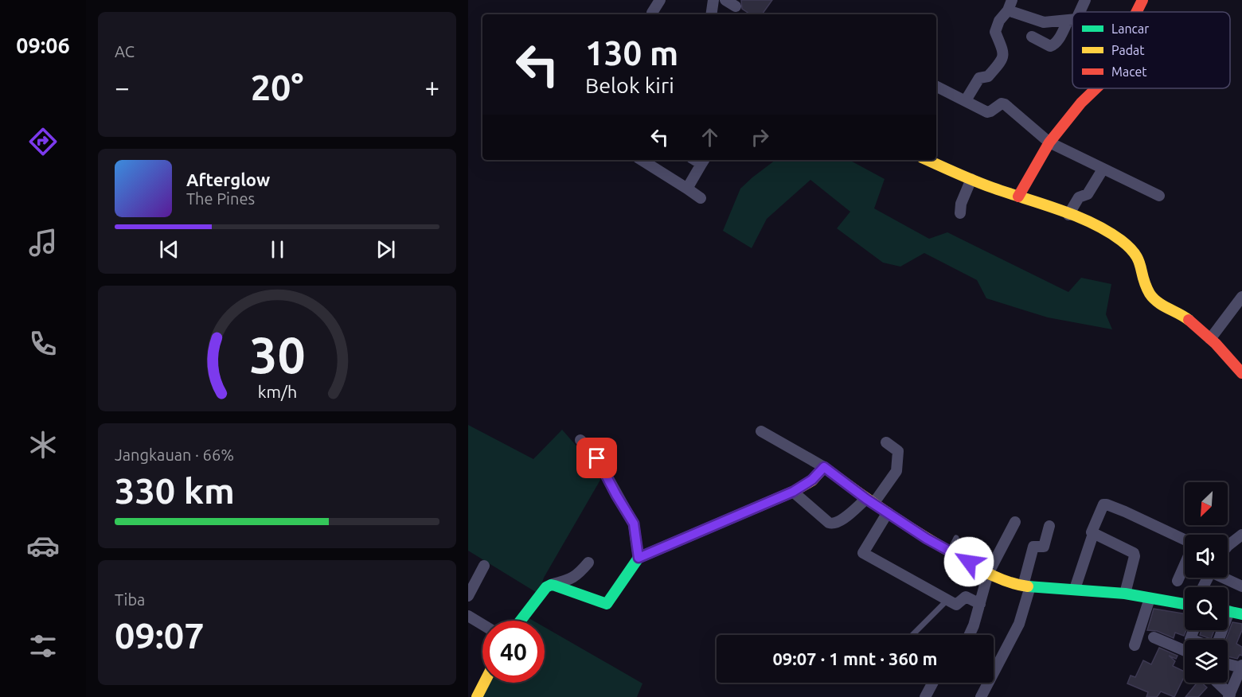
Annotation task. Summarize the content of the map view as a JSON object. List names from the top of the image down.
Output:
{
  "legend": ["Lancar", "Padat", "Macet"],
  "north": "bottom left",
  "page": {
    "tabs": "09:06",
    "tile": [
      "AC",
      ["Jangkauan · 66%", "330 km"],
      ["Tiba", "09:07"]
    ],
    "turn": ["130 m", "Belok kiri"],
    "heat": ["−", "20°", "+"],
    "song": ["Afterglow", "The Pines"],
    "limit": "40",
    "trip": "09:07 · 1 mnt · 360 m",
    "gauge": ["30", "km/h"]
  }
}
